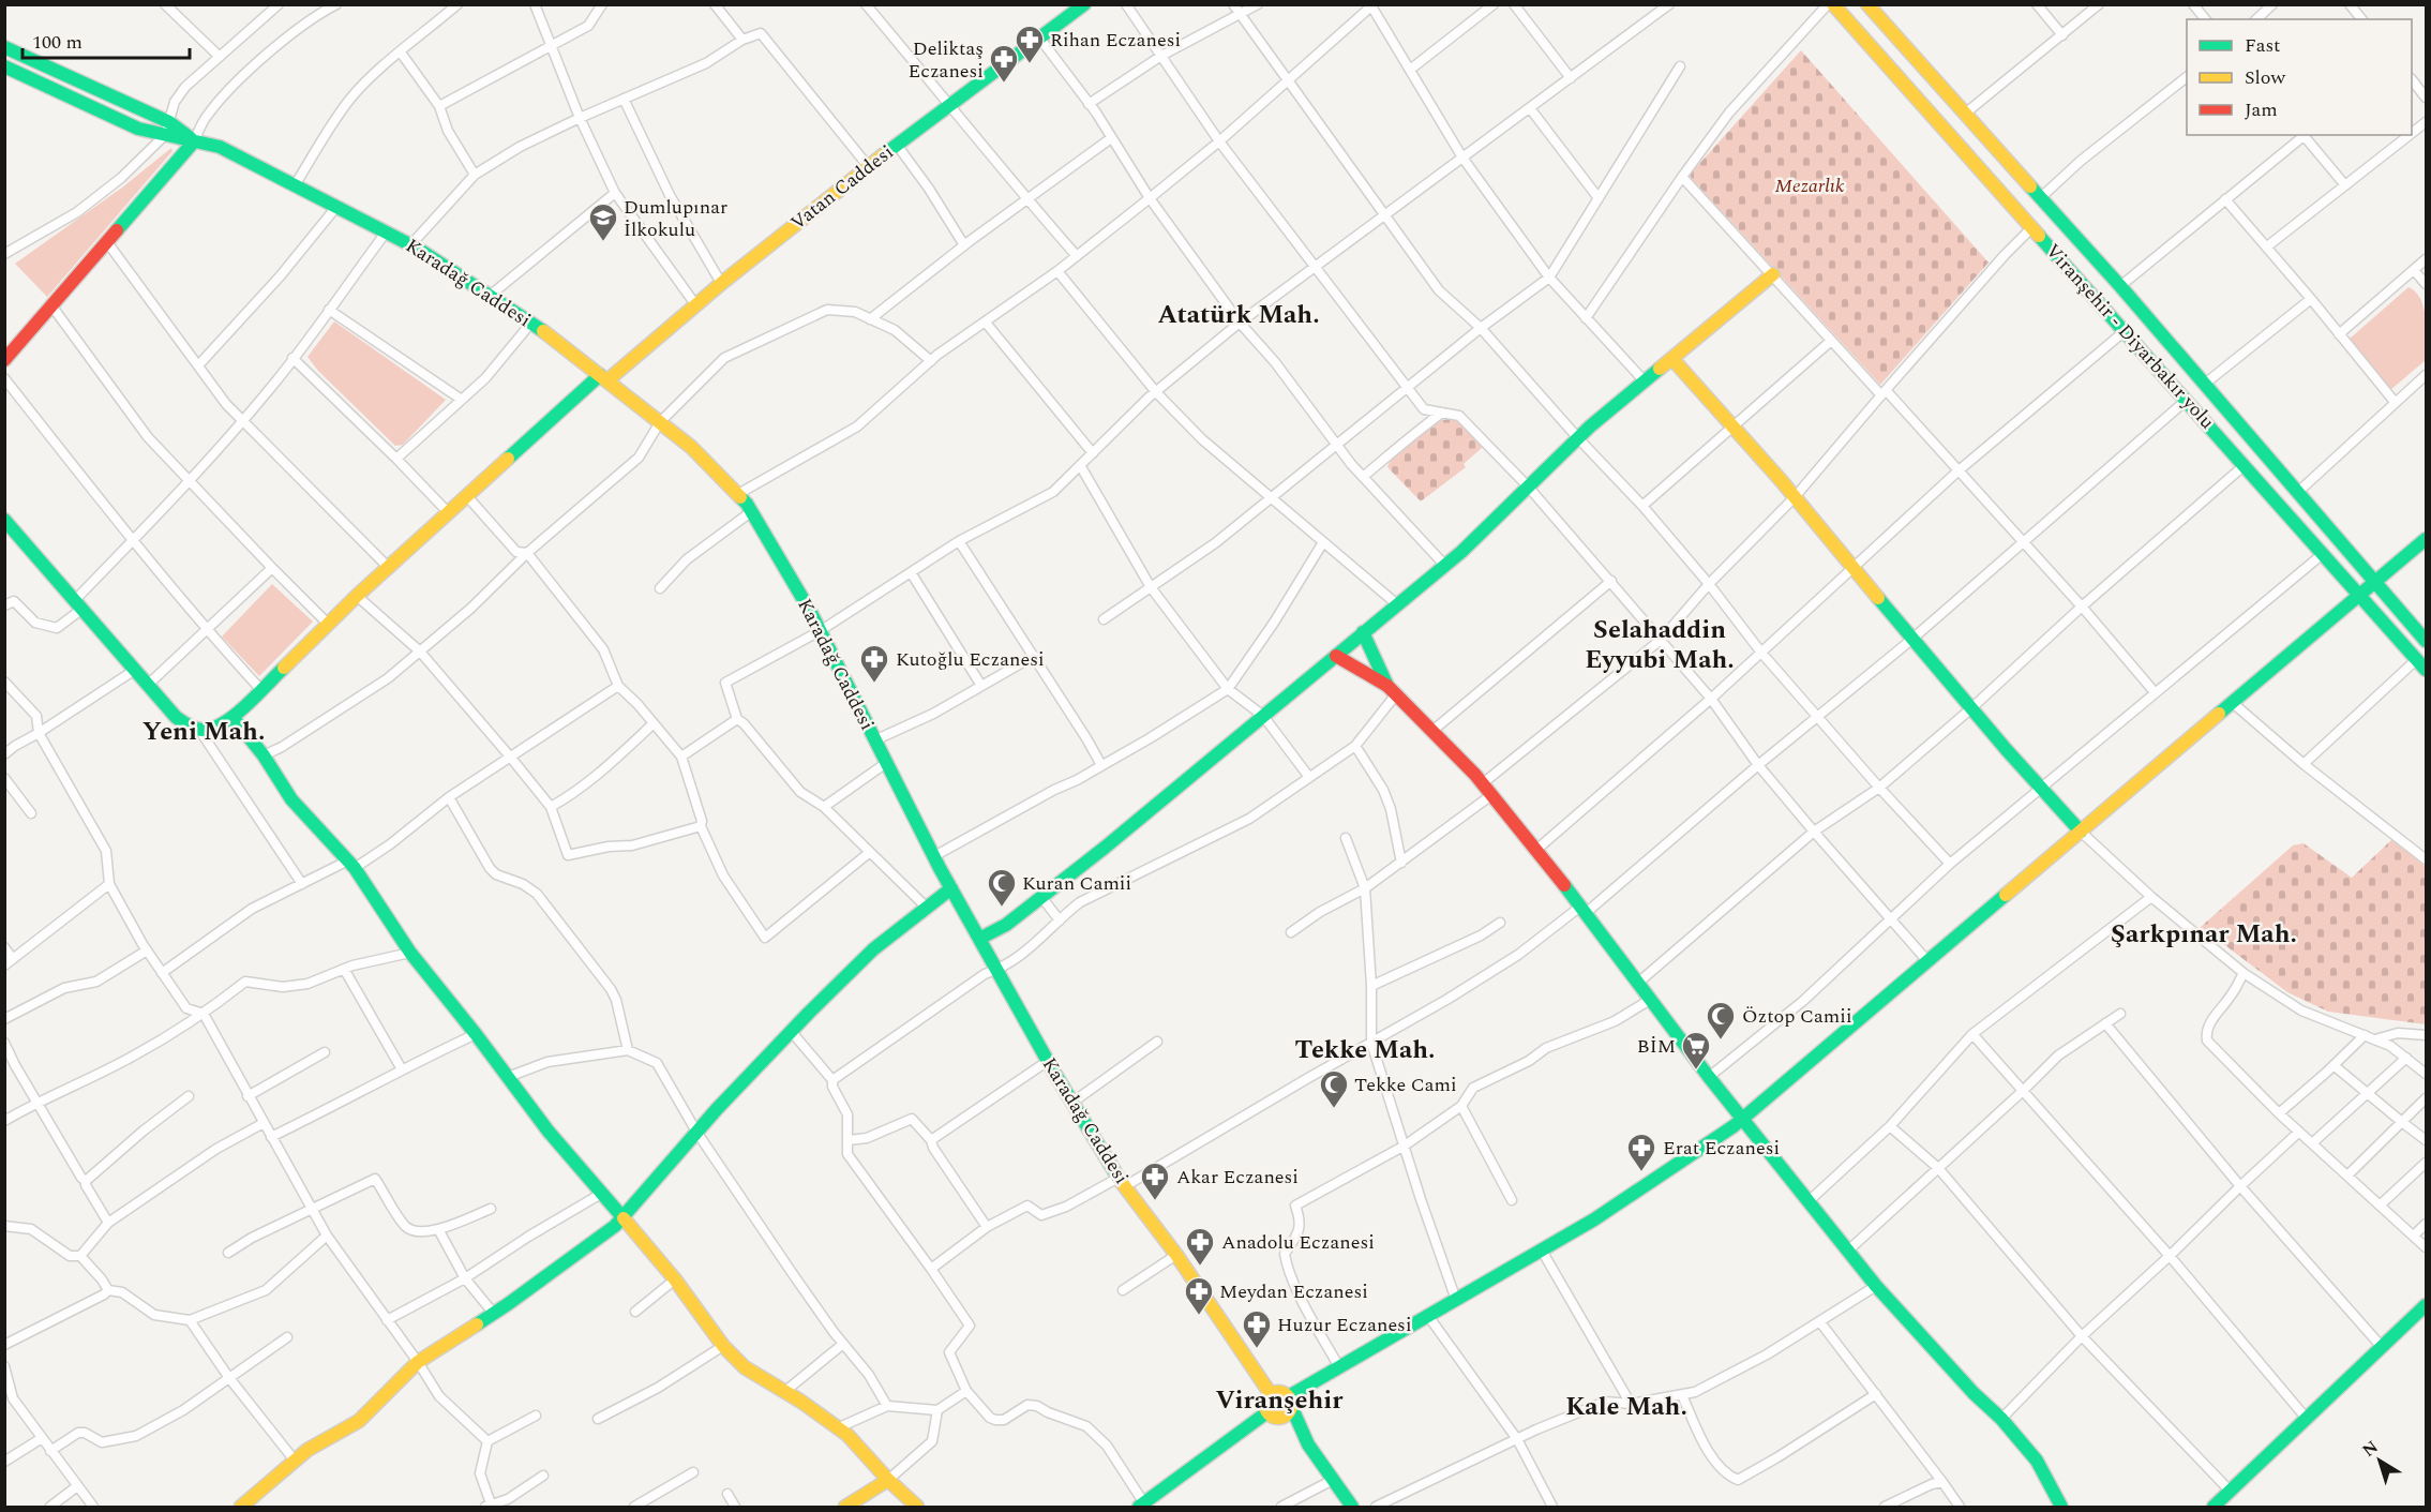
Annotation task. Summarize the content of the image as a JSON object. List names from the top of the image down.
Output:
{
  "streets": {
    "street": ["Vatan Caddesi", "Karadağ Caddesi", "Viranşehir - Diyarbakır yolu"]
  },
  "crossings": [
    ["Vatan Caddesi", "Karadağ Caddesi"]
  ],
  "districts": [
    "Atatürk Mah.",
    "Selahaddin Eyyubi Mah.",
    "Yeni Mah.",
    "Şarkpınar Mah.",
    "Tekke Mah.",
    "Viranşehir",
    "Kale Mah."
  ],
  "parks": ["Mezarlık"],
  "places": {
    "pharmacy": [
      "Rihan Eczanesi",
      "Deliktaş Eczanesi",
      "Kutoğlu Eczanesi",
      "Erat Eczanesi",
      "Akar Eczanesi",
      "Anadolu Eczanesi",
      "Meydan Eczanesi",
      "Huzur Eczanesi"
    ],
    "school or university": ["Dumlupınar İlkokulu"],
    "mosque": ["Kuran Camii", "Öztop Camii", "Tekke Cami"],
    "supermarket": ["BİM"]
  },
  "legend": ["Fast", "Slow", "Jam"],
  "scale_bar": "100 m",
  "north": "top left"
}
